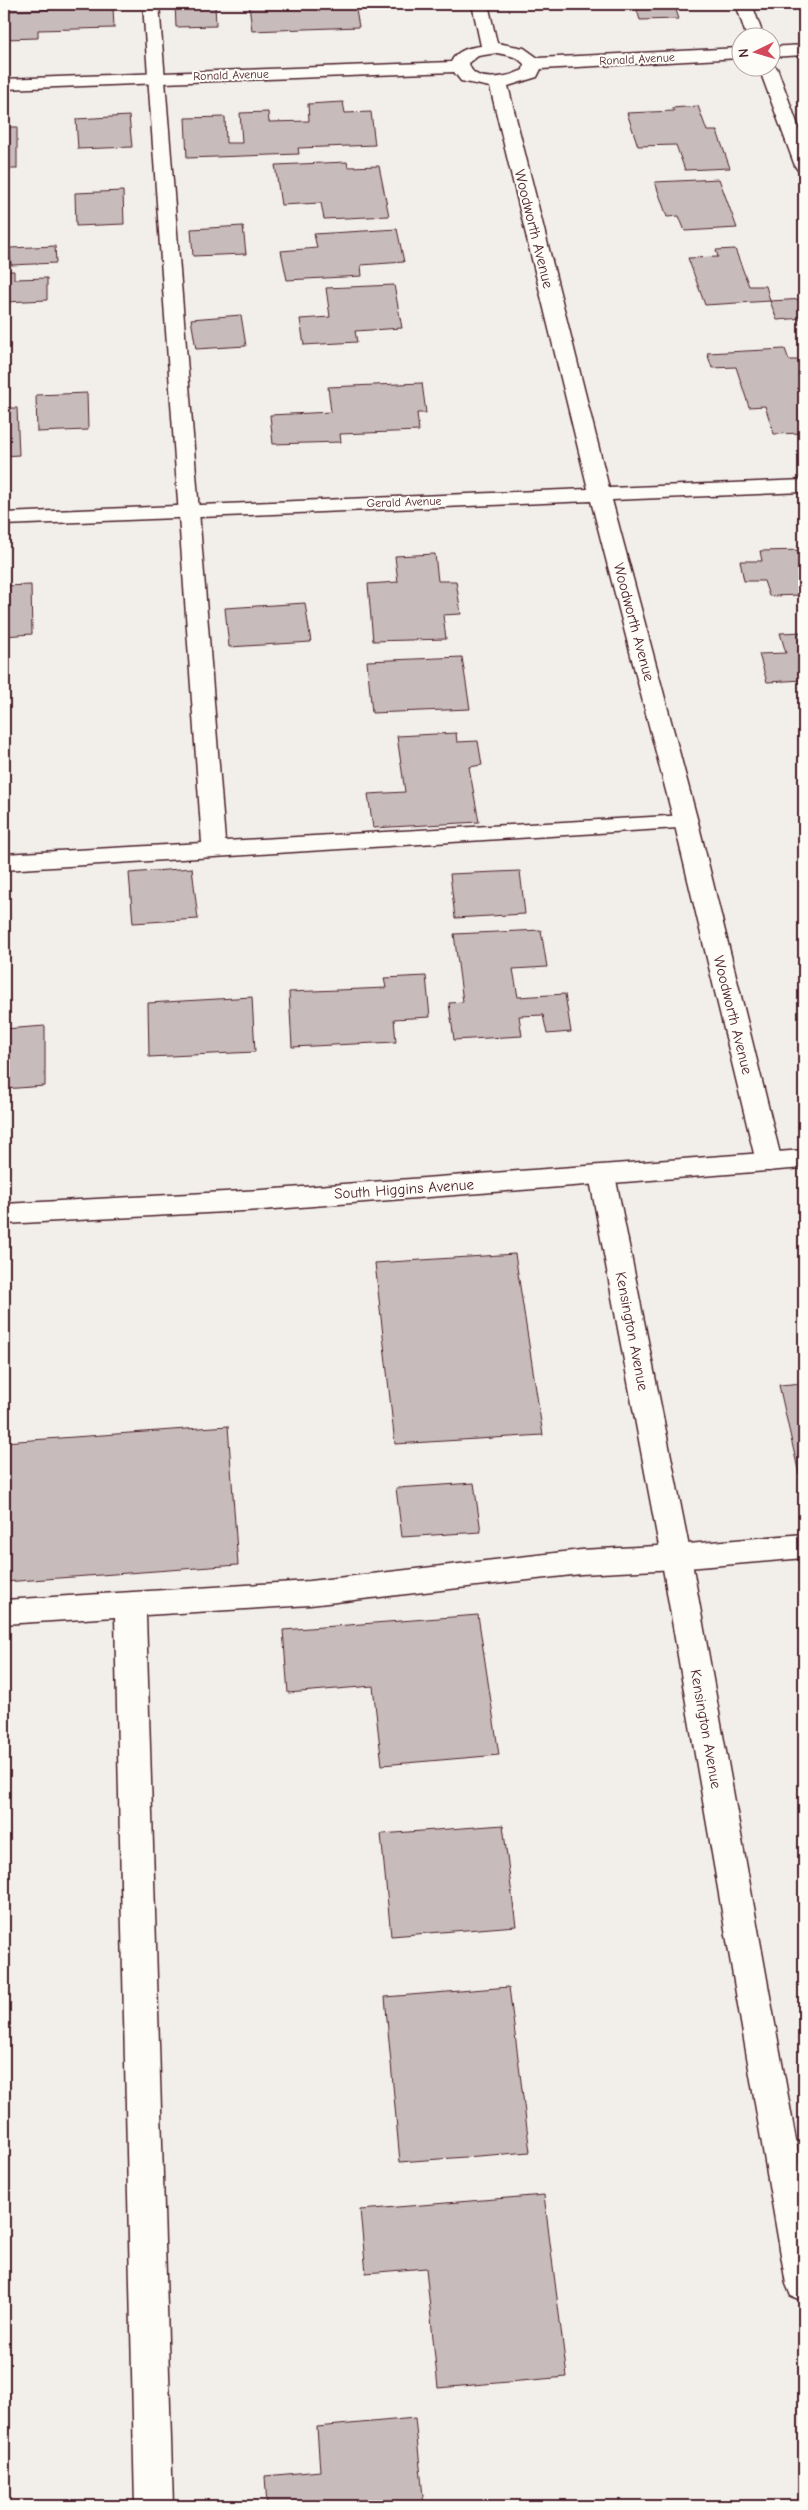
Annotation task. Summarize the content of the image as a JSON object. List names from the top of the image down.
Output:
{
  "streets": {
    "street": [
      "Ronald Avenue",
      "Woodworth Avenue",
      "Gerald Avenue",
      "South Higgins Avenue",
      "Kensington Avenue"
    ]
  },
  "crossings": [
    ["Woodworth Avenue", "Gerald Avenue"],
    ["Woodworth Avenue", "South Higgins Avenue"],
    ["South Higgins Avenue", "Kensington Avenue"]
  ],
  "north": "left"
}
